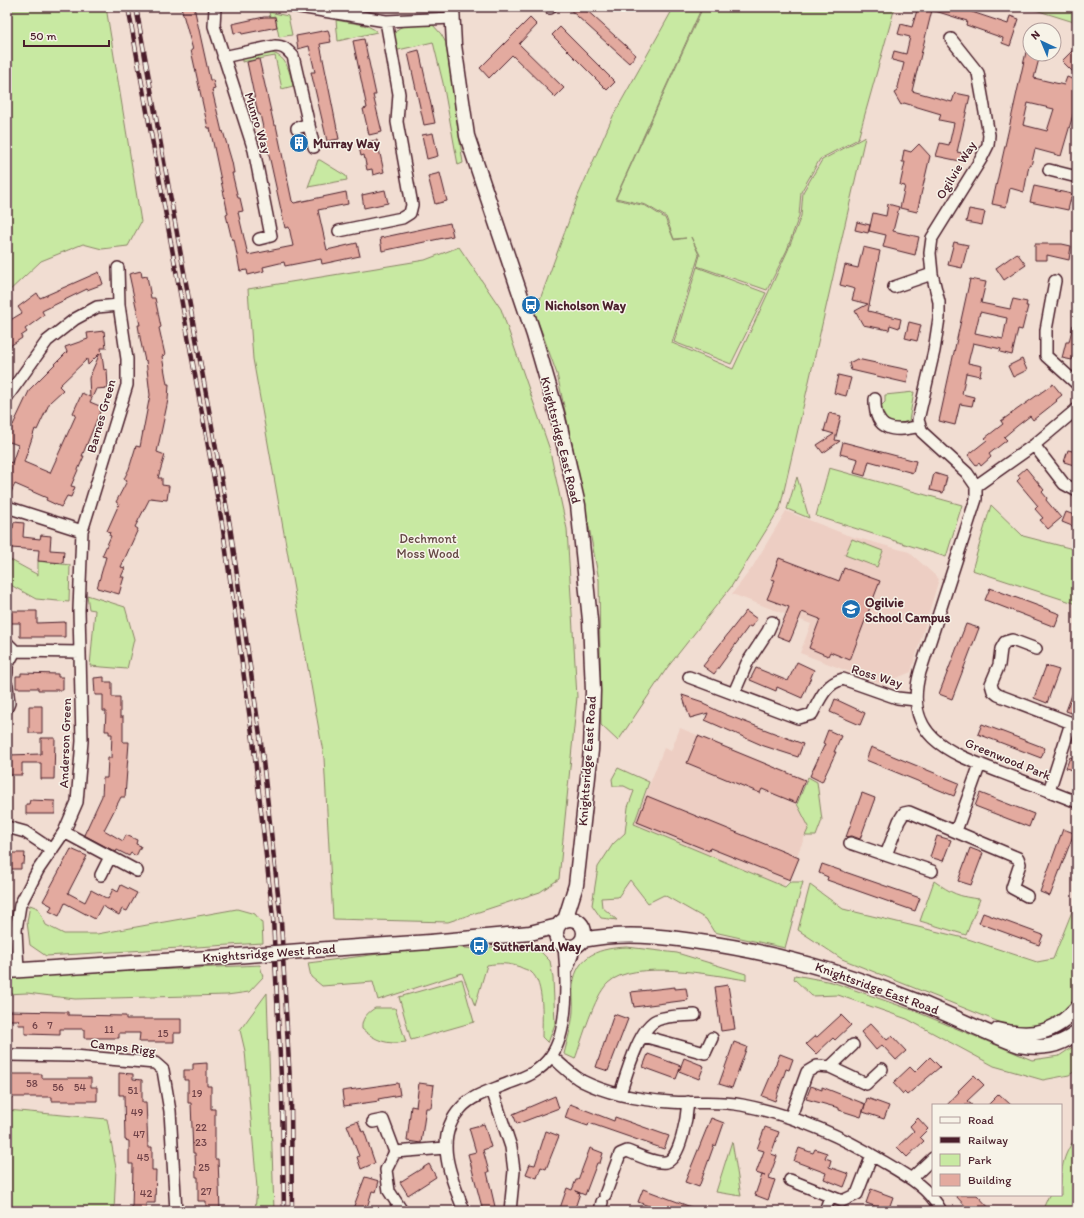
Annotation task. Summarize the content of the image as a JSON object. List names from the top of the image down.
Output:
{
  "streets": {
    "street": [
      "Munro Way",
      "Ogilvie Way",
      "Barnes Green",
      "Knightsridge East Road",
      "Ross Way",
      "Anderson Green",
      "Greenwood Park",
      "Knightsridge West Road",
      "Camps Rigg"
    ]
  },
  "crossings": [
    ["Barnes Green", "Anderson Green"],
    ["Knightsridge East Road", "Knightsridge West Road"],
    ["Ross Way", "Greenwood Park"],
    ["Anderson Green", "Knightsridge West Road"]
  ],
  "parks": ["Dechmont Moss Wood"],
  "places": {
    "building": ["Murray Way"],
    "bus stop": ["Nicholson Way", "Sutherland Way"],
    "school or university": ["Ogilvie School Campus"]
  },
  "house_numbers": [
    "6",
    "7",
    "11",
    "15",
    "58",
    "56",
    "54",
    "51",
    "19",
    "49",
    "22",
    "47",
    "23",
    "45",
    "25",
    "27",
    "42"
  ],
  "legend": [
    "Road",
    "Railway",
    "Park",
    "Building"
  ],
  "scale_bar": "50 m",
  "north": "top left"
}
